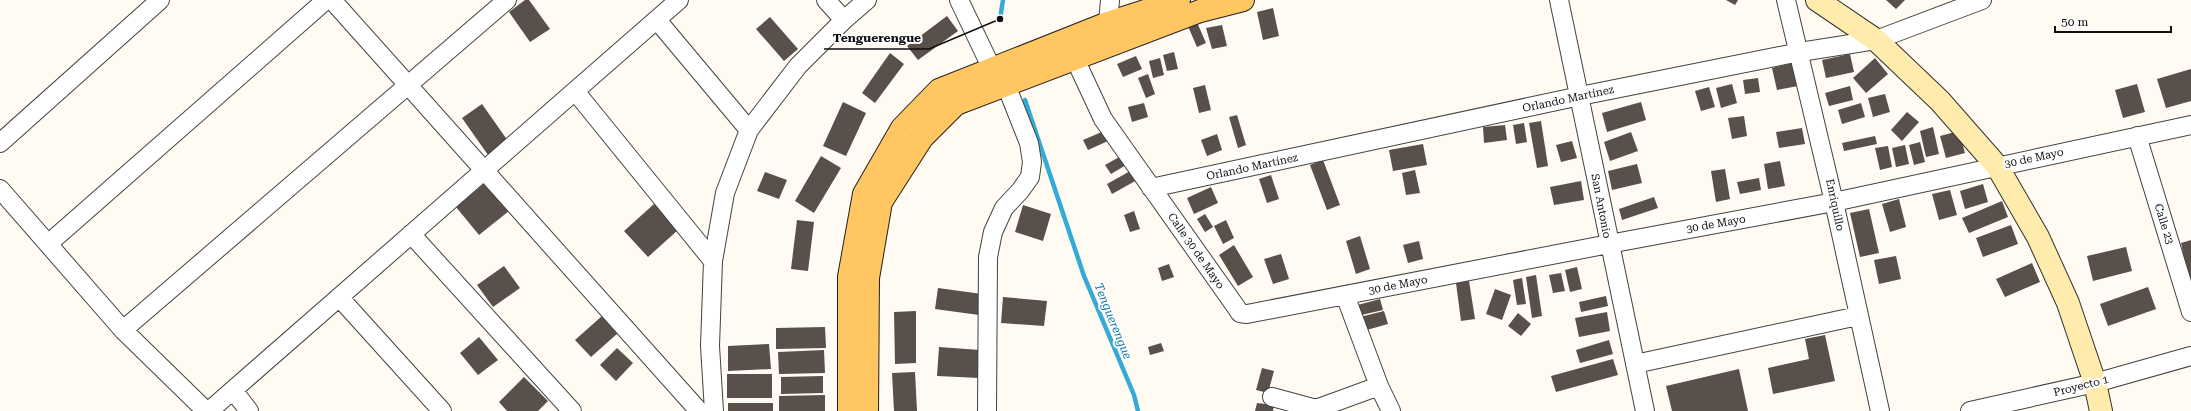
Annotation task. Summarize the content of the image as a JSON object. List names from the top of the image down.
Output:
{
  "streets": {
    "street": [
      "Orlando Martínez",
      "30 de Mayo",
      "Enriquillo",
      "San Antonio",
      "Calle 23",
      "Calle 30 de Mayo",
      "Proyecto 1"
    ]
  },
  "crossings": [
    ["Orlando Martínez", "Enriquillo"],
    ["Orlando Martínez", "San Antonio"],
    ["Orlando Martínez", "Calle 30 de Mayo"],
    ["30 de Mayo", "Enriquillo"],
    ["30 de Mayo", "San Antonio"],
    ["30 de Mayo", "Calle 23"],
    ["30 de Mayo", "Calle 30 de Mayo"]
  ],
  "water": ["Tenguerengue"],
  "places": ["Tenguerengue"],
  "scale_bar": "50 m"
}
